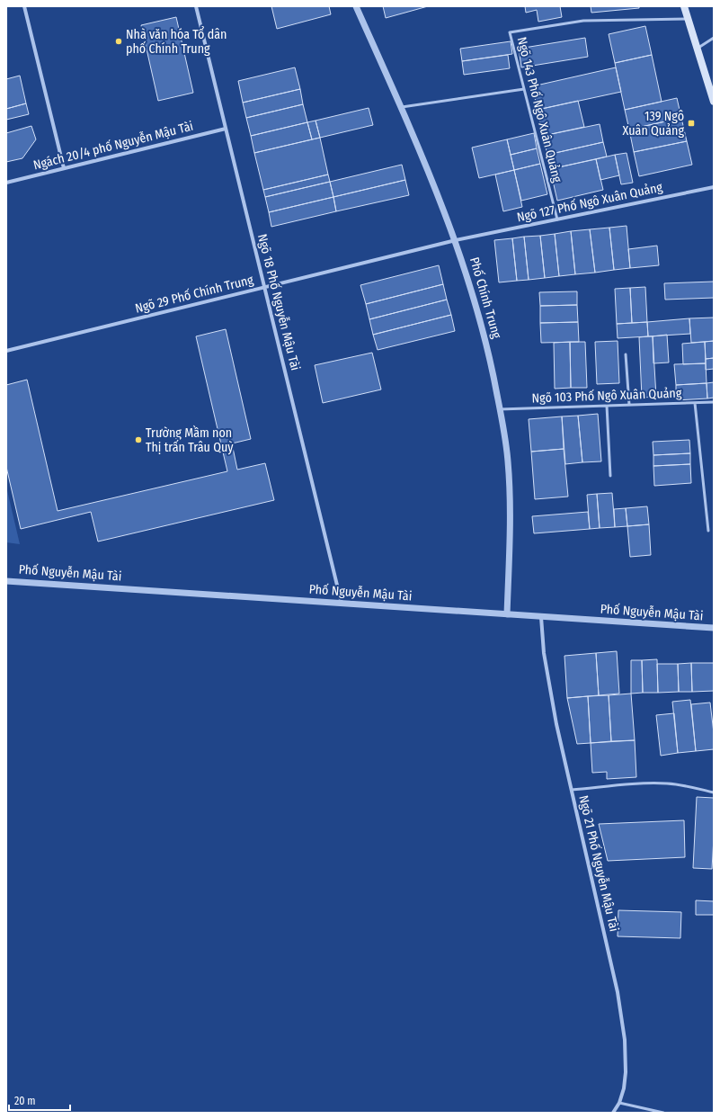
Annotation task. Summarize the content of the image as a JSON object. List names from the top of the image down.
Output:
{
  "streets": {
    "street": [
      "Ngách 20/4 phố Nguyễn Mậu Tài",
      "Ngõ 127 Phố Ngô Xuân Quảng",
      "Ngõ 29 Phố Chính Trung",
      "Phố Chính Trung",
      "Ngõ 18 Phố Nguyễn Mậu Tài",
      "Phố Nguyễn Mậu Tài",
      "Ngõ 21 Phố Nguyễn Mậu Tài"
    ],
    "lane": ["Ngõ 143 Phố Ngô Xuân Quảng", "Ngõ 103 Phố Ngô Xuân Quảng"]
  },
  "crossings": [
    ["Ngõ 143 Phố Ngô Xuân Quảng", "Ngõ 127 Phố Ngô Xuân Quảng"],
    ["Ngách 20/4 phố Nguyễn Mậu Tài", "Ngõ 18 Phố Nguyễn Mậu Tài"],
    ["Ngõ 127 Phố Ngô Xuân Quảng", "Ngõ 29 Phố Chính Trung"],
    ["Ngõ 29 Phố Chính Trung", "Phố Chính Trung"],
    ["Ngõ 29 Phố Chính Trung", "Ngõ 18 Phố Nguyễn Mậu Tài"],
    ["Phố Chính Trung", "Ngõ 103 Phố Ngô Xuân Quảng"],
    ["Phố Chính Trung", "Phố Nguyễn Mậu Tài"],
    ["Ngõ 18 Phố Nguyễn Mậu Tài", "Phố Nguyễn Mậu Tài"],
    ["Phố Nguyễn Mậu Tài", "Ngõ 21 Phố Nguyễn Mậu Tài"]
  ],
  "places": {
    "other": ["Nhà văn hóa Tổ dân phố Chính Trung", "Trường Mầm non Thị trấn Trâu Quỳ"],
    "transit": ["139 Ngô Xuân Quảng"]
  },
  "scale_bar": "20 m"
}
